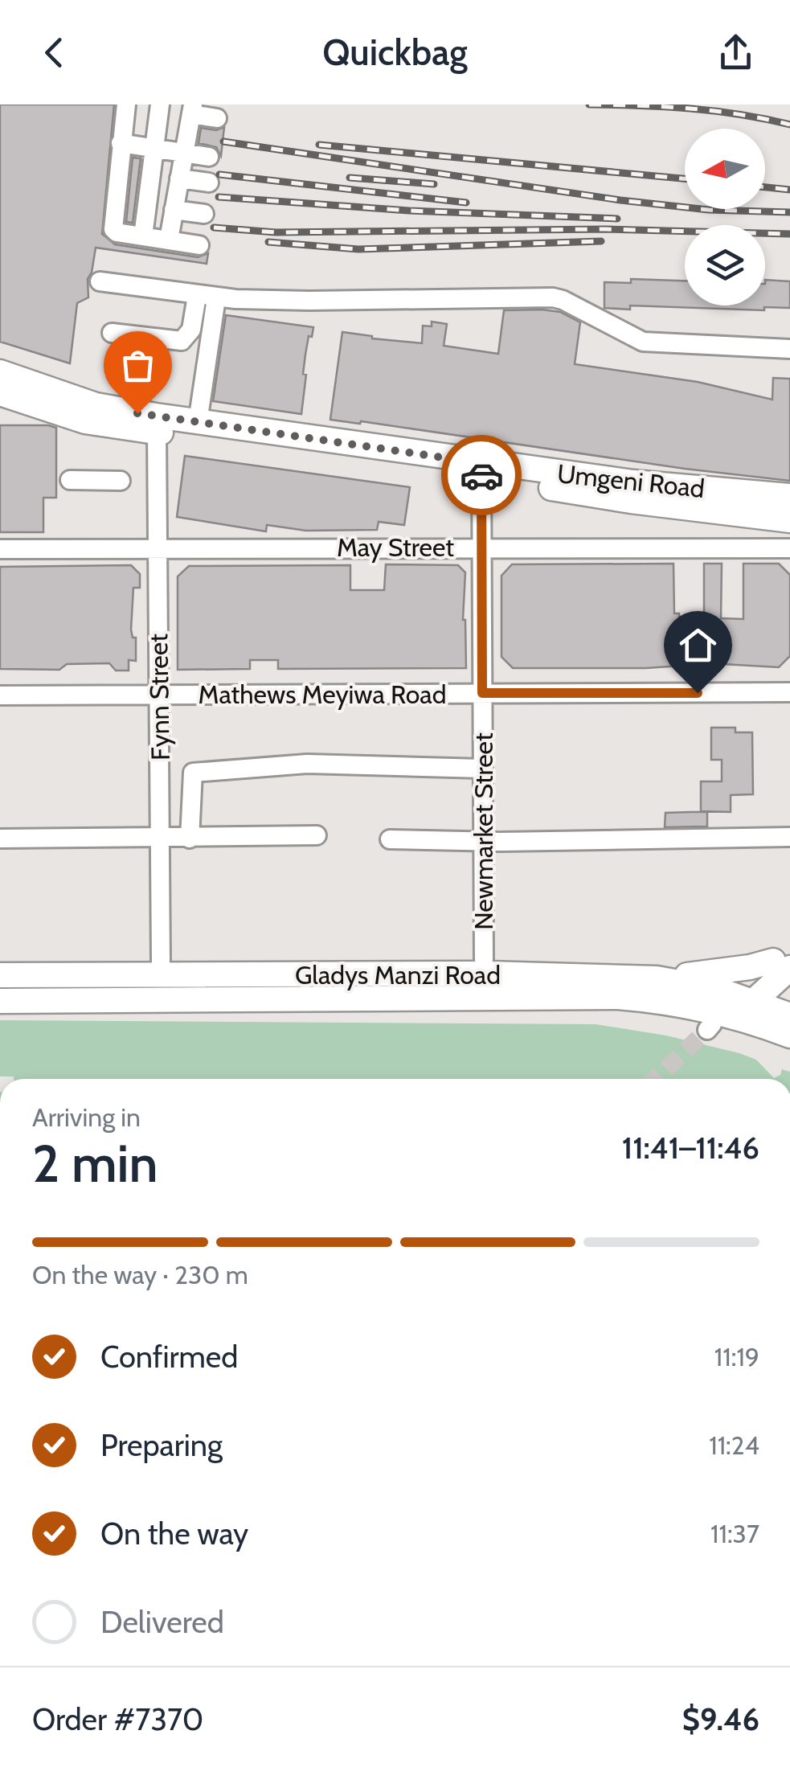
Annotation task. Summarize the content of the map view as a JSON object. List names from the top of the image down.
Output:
{
  "streets": {
    "main road": ["Umgeni Road", "Gladys Manzi Road"],
    "street": [
      "May Street",
      "Mathews Meyiwa Road",
      "Fynn Street",
      "Newmarket Street"
    ]
  },
  "crossings": [
    ["Umgeni Road", "Fynn Street"],
    ["Umgeni Road", "Newmarket Street"],
    ["May Street", "Fynn Street"],
    ["May Street", "Newmarket Street"],
    ["Mathews Meyiwa Road", "Fynn Street"],
    ["Mathews Meyiwa Road", "Newmarket Street"],
    ["Fynn Street", "Gladys Manzi Road"],
    ["Newmarket Street", "Gladys Manzi Road"]
  ],
  "north": "left",
  "page": {
    "header": "Quickbag",
    "heading": ["2 min", "Arriving in", "11:41–11:46"],
    "panel": ["Order #7370", "$9.46"],
    "bar": "On the way · 230 m",
    "list": [
      ["Confirmed", "11:19"],
      ["Preparing", "11:24"],
      ["On the way", "11:37"],
      "Delivered"
    ]
  }
}
